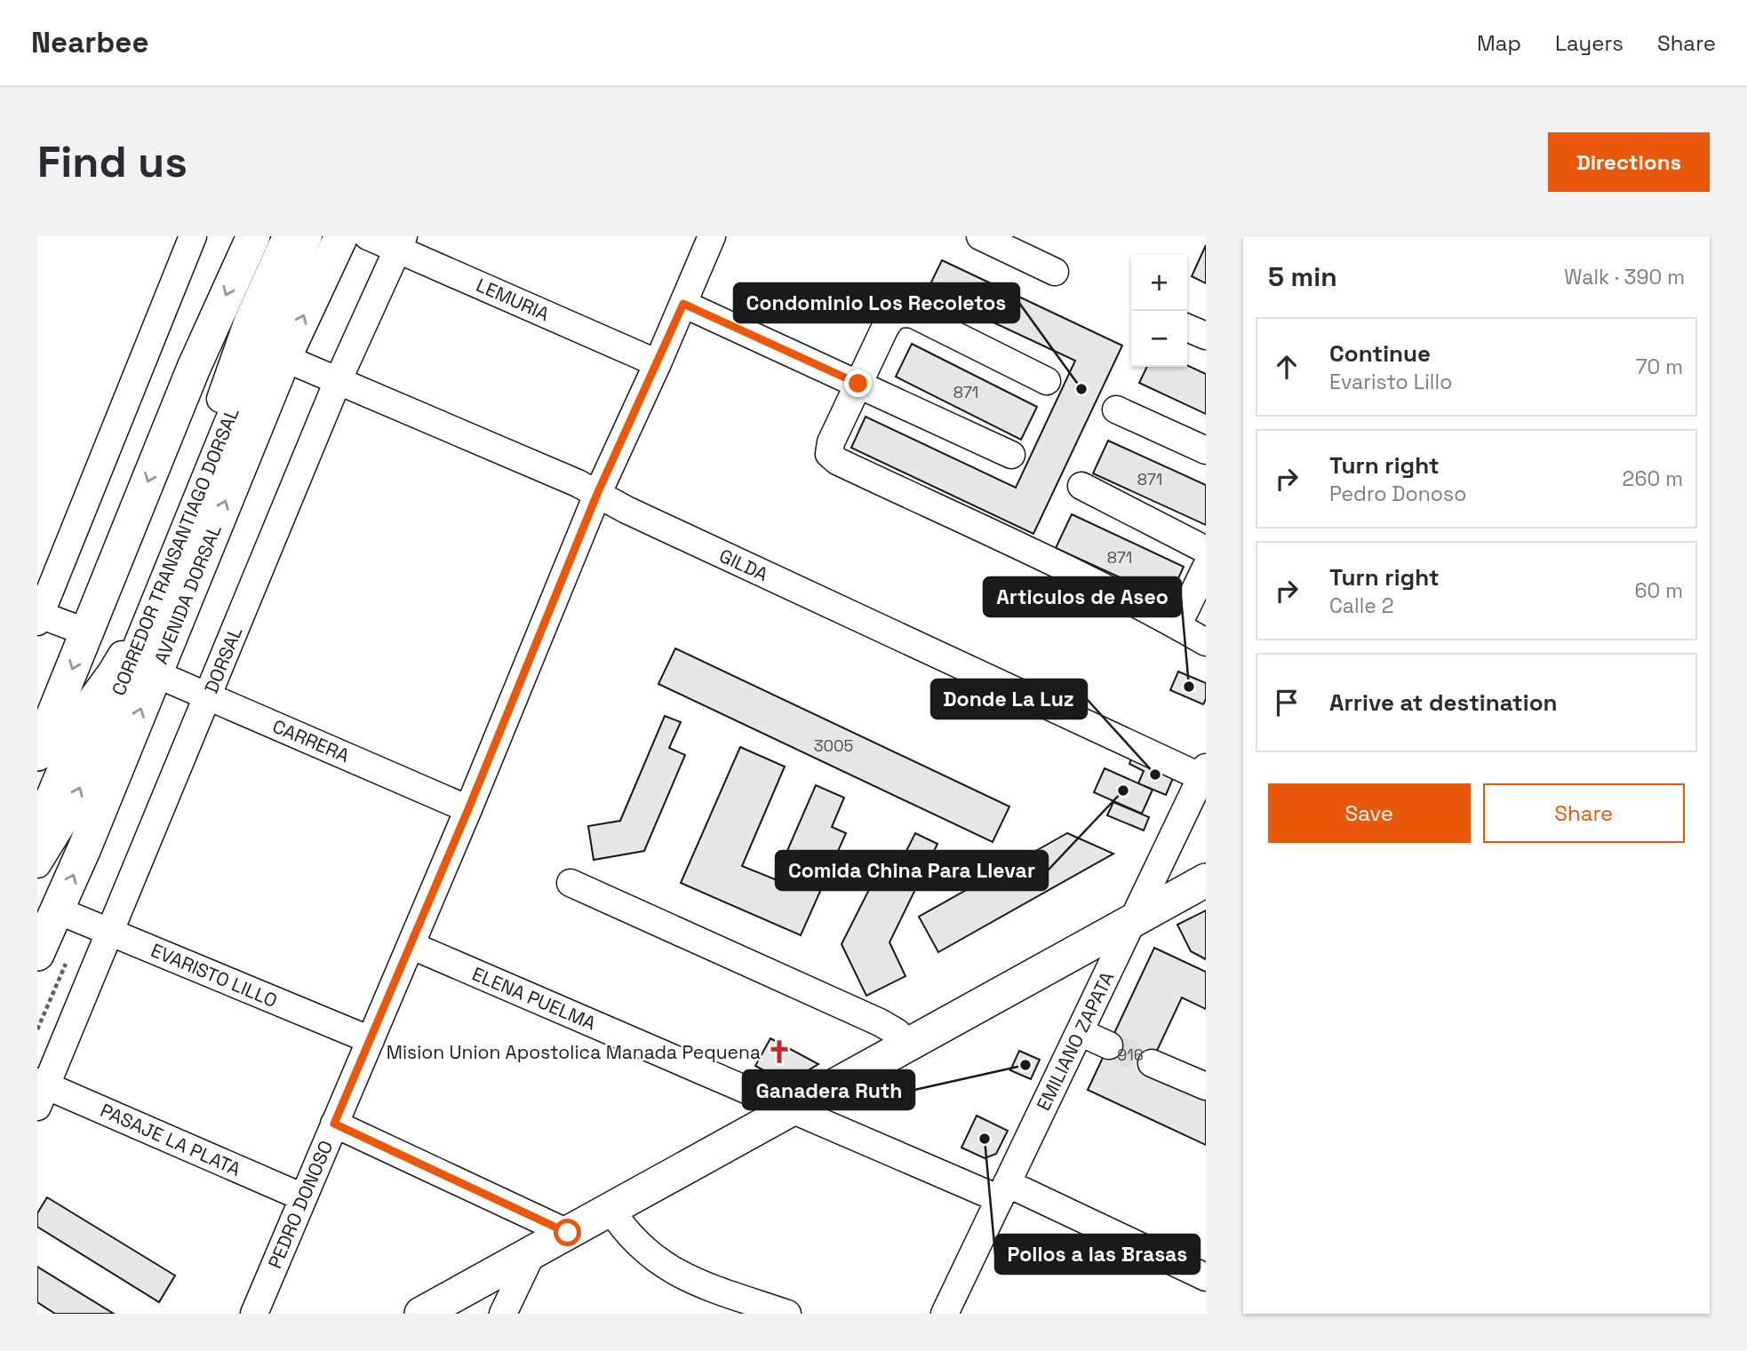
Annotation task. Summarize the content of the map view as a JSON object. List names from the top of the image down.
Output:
{
  "streets": {
    "main road": ["AVENIDA DORSAL"],
    "street": [
      "LEMURIA",
      "CORREDOR TRANSANTIAGO DORSAL",
      "GILDA",
      "DORSAL",
      "CARRERA",
      "EVARISTO LILLO",
      "ELENA PUELMA",
      "EMILIANO ZAPATA",
      "PASAJE LA PLATA",
      "PEDRO DONOSO"
    ]
  },
  "crossings": [
    ["LEMURIA", "DORSAL"],
    ["LEMURIA", "PEDRO DONOSO"],
    ["CORREDOR TRANSANTIAGO DORSAL", "AVENIDA DORSAL"],
    ["GILDA", "AVENIDA DORSAL"],
    ["GILDA", "DORSAL"],
    ["GILDA", "EMILIANO ZAPATA"],
    ["GILDA", "PEDRO DONOSO"],
    ["AVENIDA DORSAL", "CARRERA"],
    ["AVENIDA DORSAL", "EVARISTO LILLO"],
    ["DORSAL", "CARRERA"],
    ["DORSAL", "EVARISTO LILLO"],
    ["DORSAL", "PASAJE LA PLATA"],
    ["CARRERA", "PEDRO DONOSO"],
    ["EVARISTO LILLO", "PEDRO DONOSO"],
    ["ELENA PUELMA", "EMILIANO ZAPATA"],
    ["ELENA PUELMA", "PEDRO DONOSO"],
    ["PASAJE LA PLATA", "PEDRO DONOSO"]
  ],
  "places": {
    "other": [
      "Condominio Los Recoletos",
      "Articulos de Aseo",
      "Donde La Luz",
      "Comida China Para Llevar",
      "Ganadera Ruth",
      "Pollos a las Brasas"
    ],
    "church": ["Mision Union Apostolica Manada Pequena"]
  },
  "house_numbers": [
    "871",
    "871",
    "871",
    "3005",
    "916"
  ],
  "page": {
    "header": "Nearbee",
    "nav": ["Map", "Layers", "Share"],
    "buttons": [
      "Directions",
      ["Save", "Share"]
    ],
    "title": "Find us",
    "heading": ["5 min", "Walk · 390 m"],
    "map_buttons": ["+", "−"],
    "list": [
      ["Continue", "Evaristo Lillo", "70 m"],
      ["Turn right", "Pedro Donoso", "260 m"],
      ["Turn right", "Calle 2", "60 m"],
      "Arrive at destination"
    ]
  }
}
